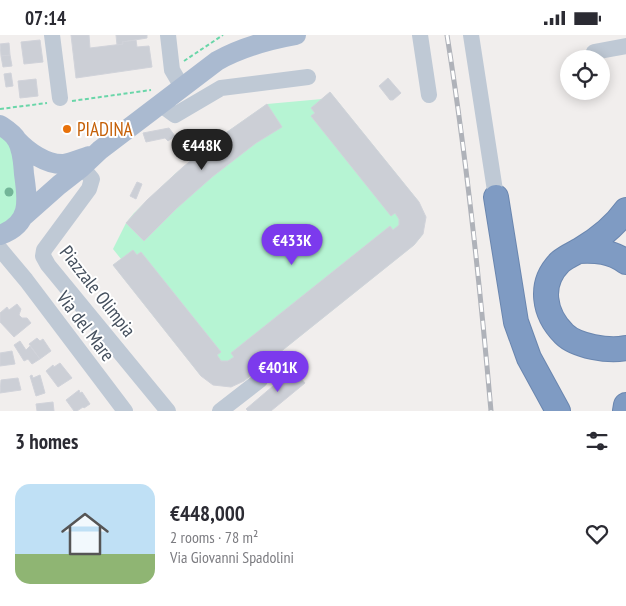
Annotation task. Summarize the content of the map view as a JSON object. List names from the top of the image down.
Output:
{
  "streets": {
    "street": ["Piazzale Olimpia", "Via del Mare"]
  },
  "places": ["PIADINA"],
  "page": {
    "status": "07:14",
    "price": ["€448K", "€433K", "€401K"],
    "heading": "3 homes",
    "list": [
      {
        "name": "€448,000",
        "note": "2 rooms · 78 m² · Via Giovanni Spadolini"
      }
    ]
  }
}
